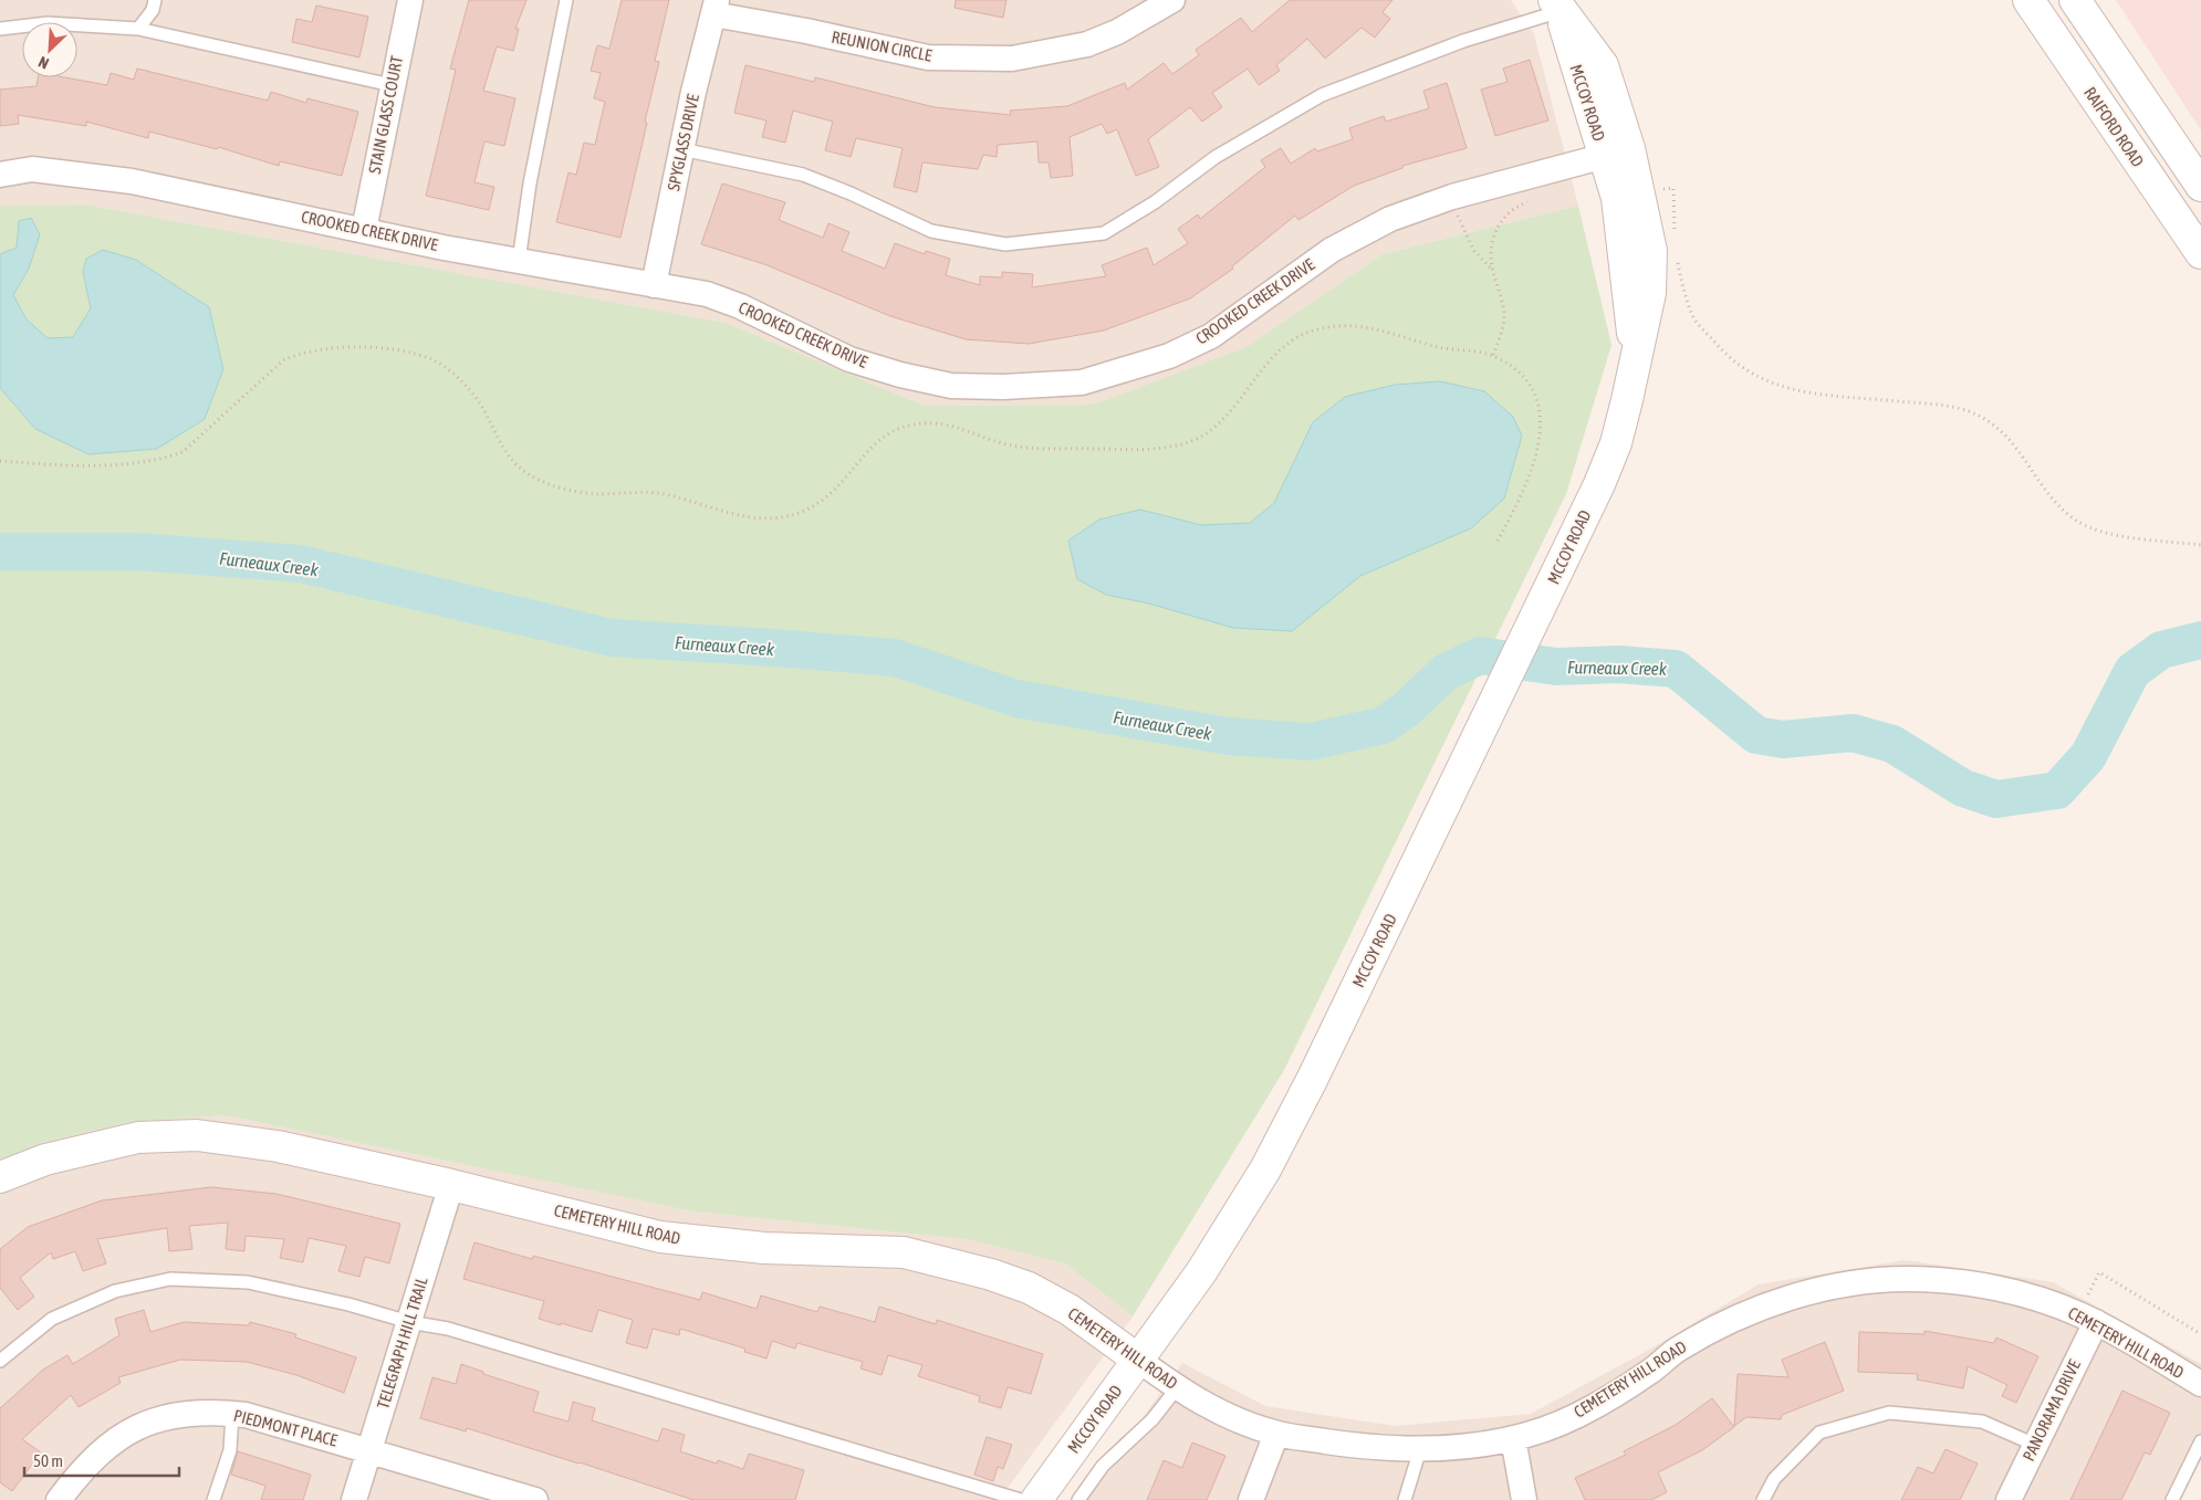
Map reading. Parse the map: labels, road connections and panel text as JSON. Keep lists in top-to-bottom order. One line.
{"streets":{"street":["REUNION CIRCLE","MCCOY ROAD","STAIN GLASS COURT","RAIFORD ROAD","SPYGLASS DRIVE","CROOKED CREEK DRIVE","CEMETERY HILL ROAD","TELEGRAPH HILL TRAIL","PANORAMA DRIVE","PIEDMONT PLACE"]},"crossings":[["REUNION CIRCLE","SPYGLASS DRIVE"],["MCCOY ROAD","CROOKED CREEK DRIVE"],["MCCOY ROAD","CEMETERY HILL ROAD"],["STAIN GLASS COURT","CROOKED CREEK DRIVE"],["SPYGLASS DRIVE","CROOKED CREEK DRIVE"],["CEMETERY HILL ROAD","TELEGRAPH HILL TRAIL"],["CEMETERY HILL ROAD","PANORAMA DRIVE"],["TELEGRAPH HILL TRAIL","PIEDMONT PLACE"]],"water":["Furneaux Creek"],"scale_bar":"50 m","north":"bottom left"}
